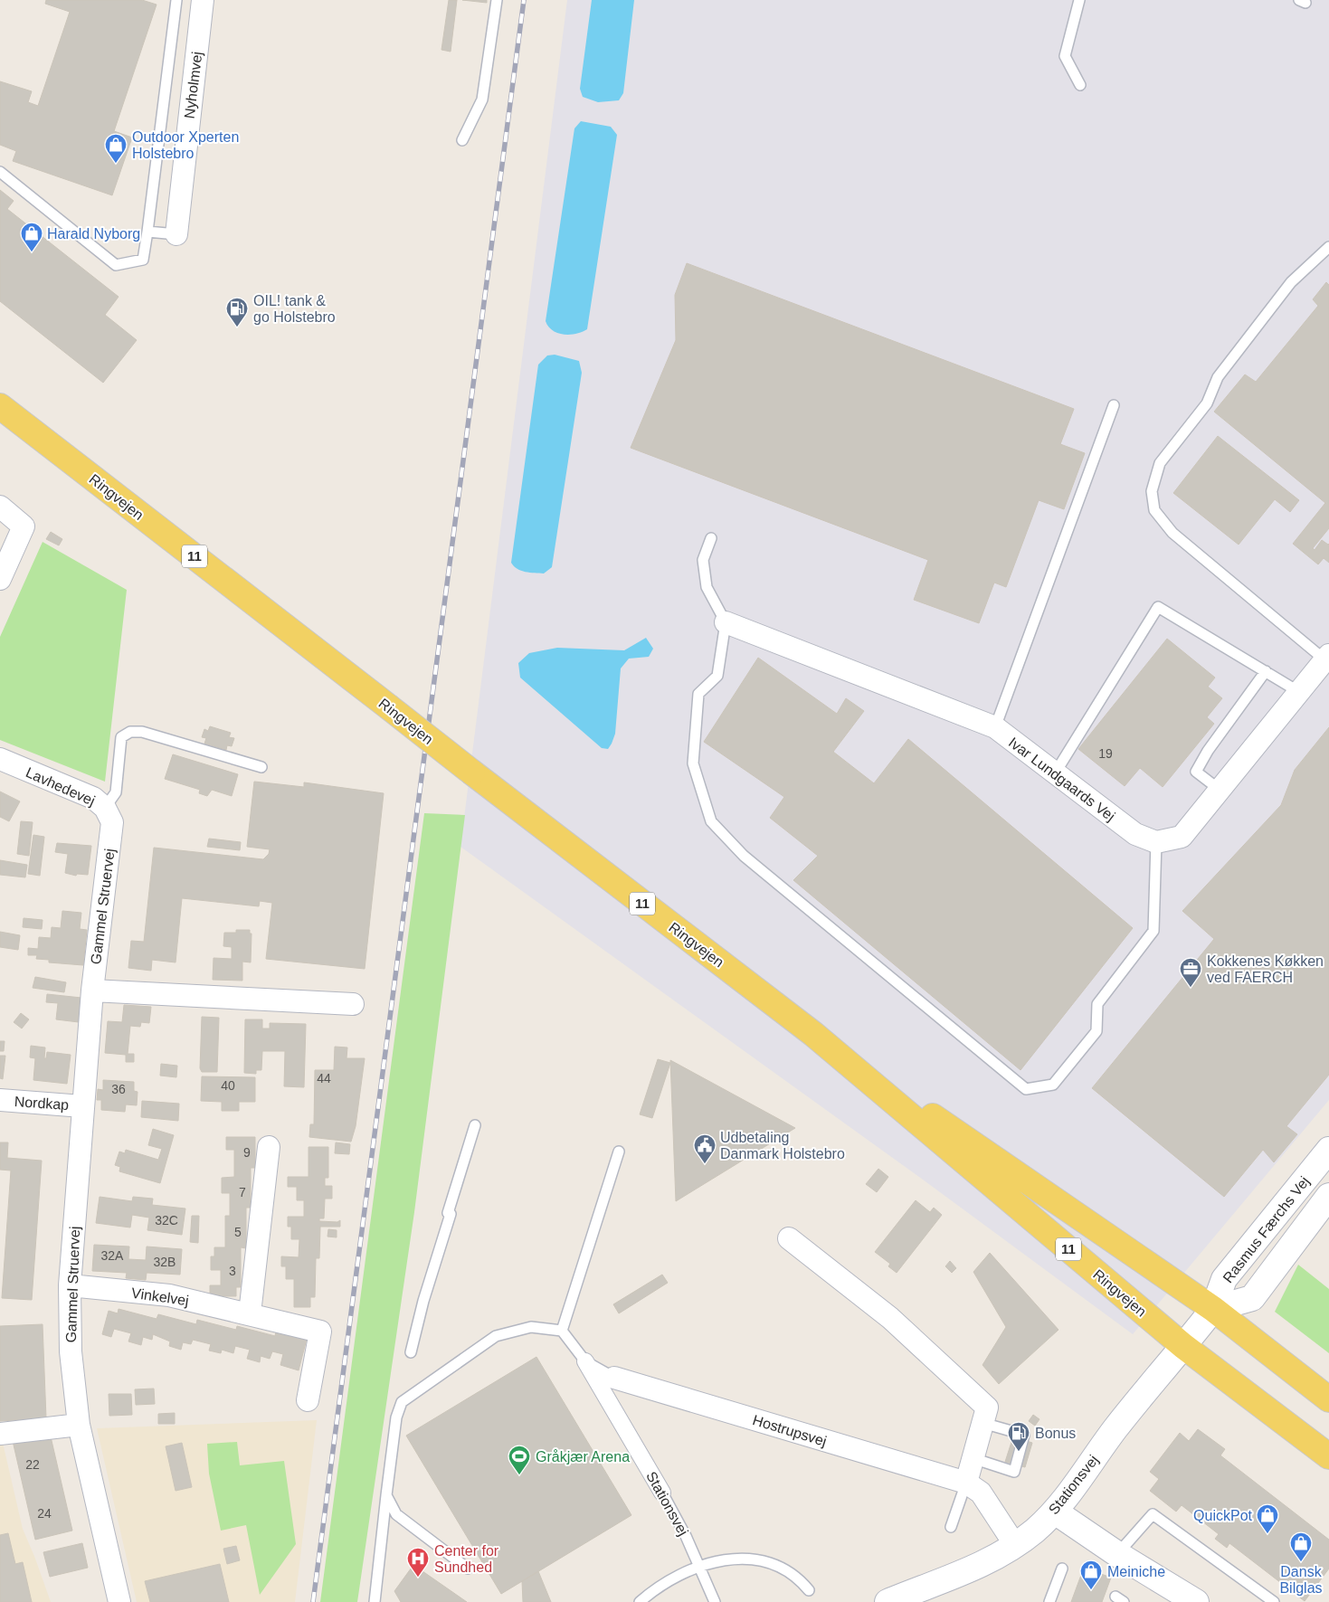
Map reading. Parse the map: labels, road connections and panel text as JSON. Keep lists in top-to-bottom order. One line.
{"streets":{"main road":["Ringvejen","11"],"street":["Nyholmvej","Ivar Lundgaards Vej","Lavhedevej","Gammel Struervej","Nordkap","Rasmus Færchs Vej","Vinkelvej","Hostrupsvej","Stationsvej"]},"crossings":[["Ringvejen","Rasmus Færchs Vej"],["Ringvejen","Stationsvej"],["Lavhedevej","Gammel Struervej"],["Gammel Struervej","Nordkap"],["Gammel Struervej","Vinkelvej"],["Rasmus Færchs Vej","Stationsvej"],["Hostrupsvej","Stationsvej"]],"places":{"shop":["Outdoor Xperten Holstebro","Harald Nyborg","QuickPot","Dansk Bilglas","Meiniche"],"fuel station":["OIL! tank & go Holstebro","Bonus"],"office":["Kokkenes Køkken ved FAERCH"],"public building":["Udbetaling Danmark Holstebro"],"sports":["Gråkjær Arena"],"hospital":["Center for Sundhed"]},"house_numbers":["19","44","40","36","9","7","32C","5","32A","32B","3","22","24"]}
